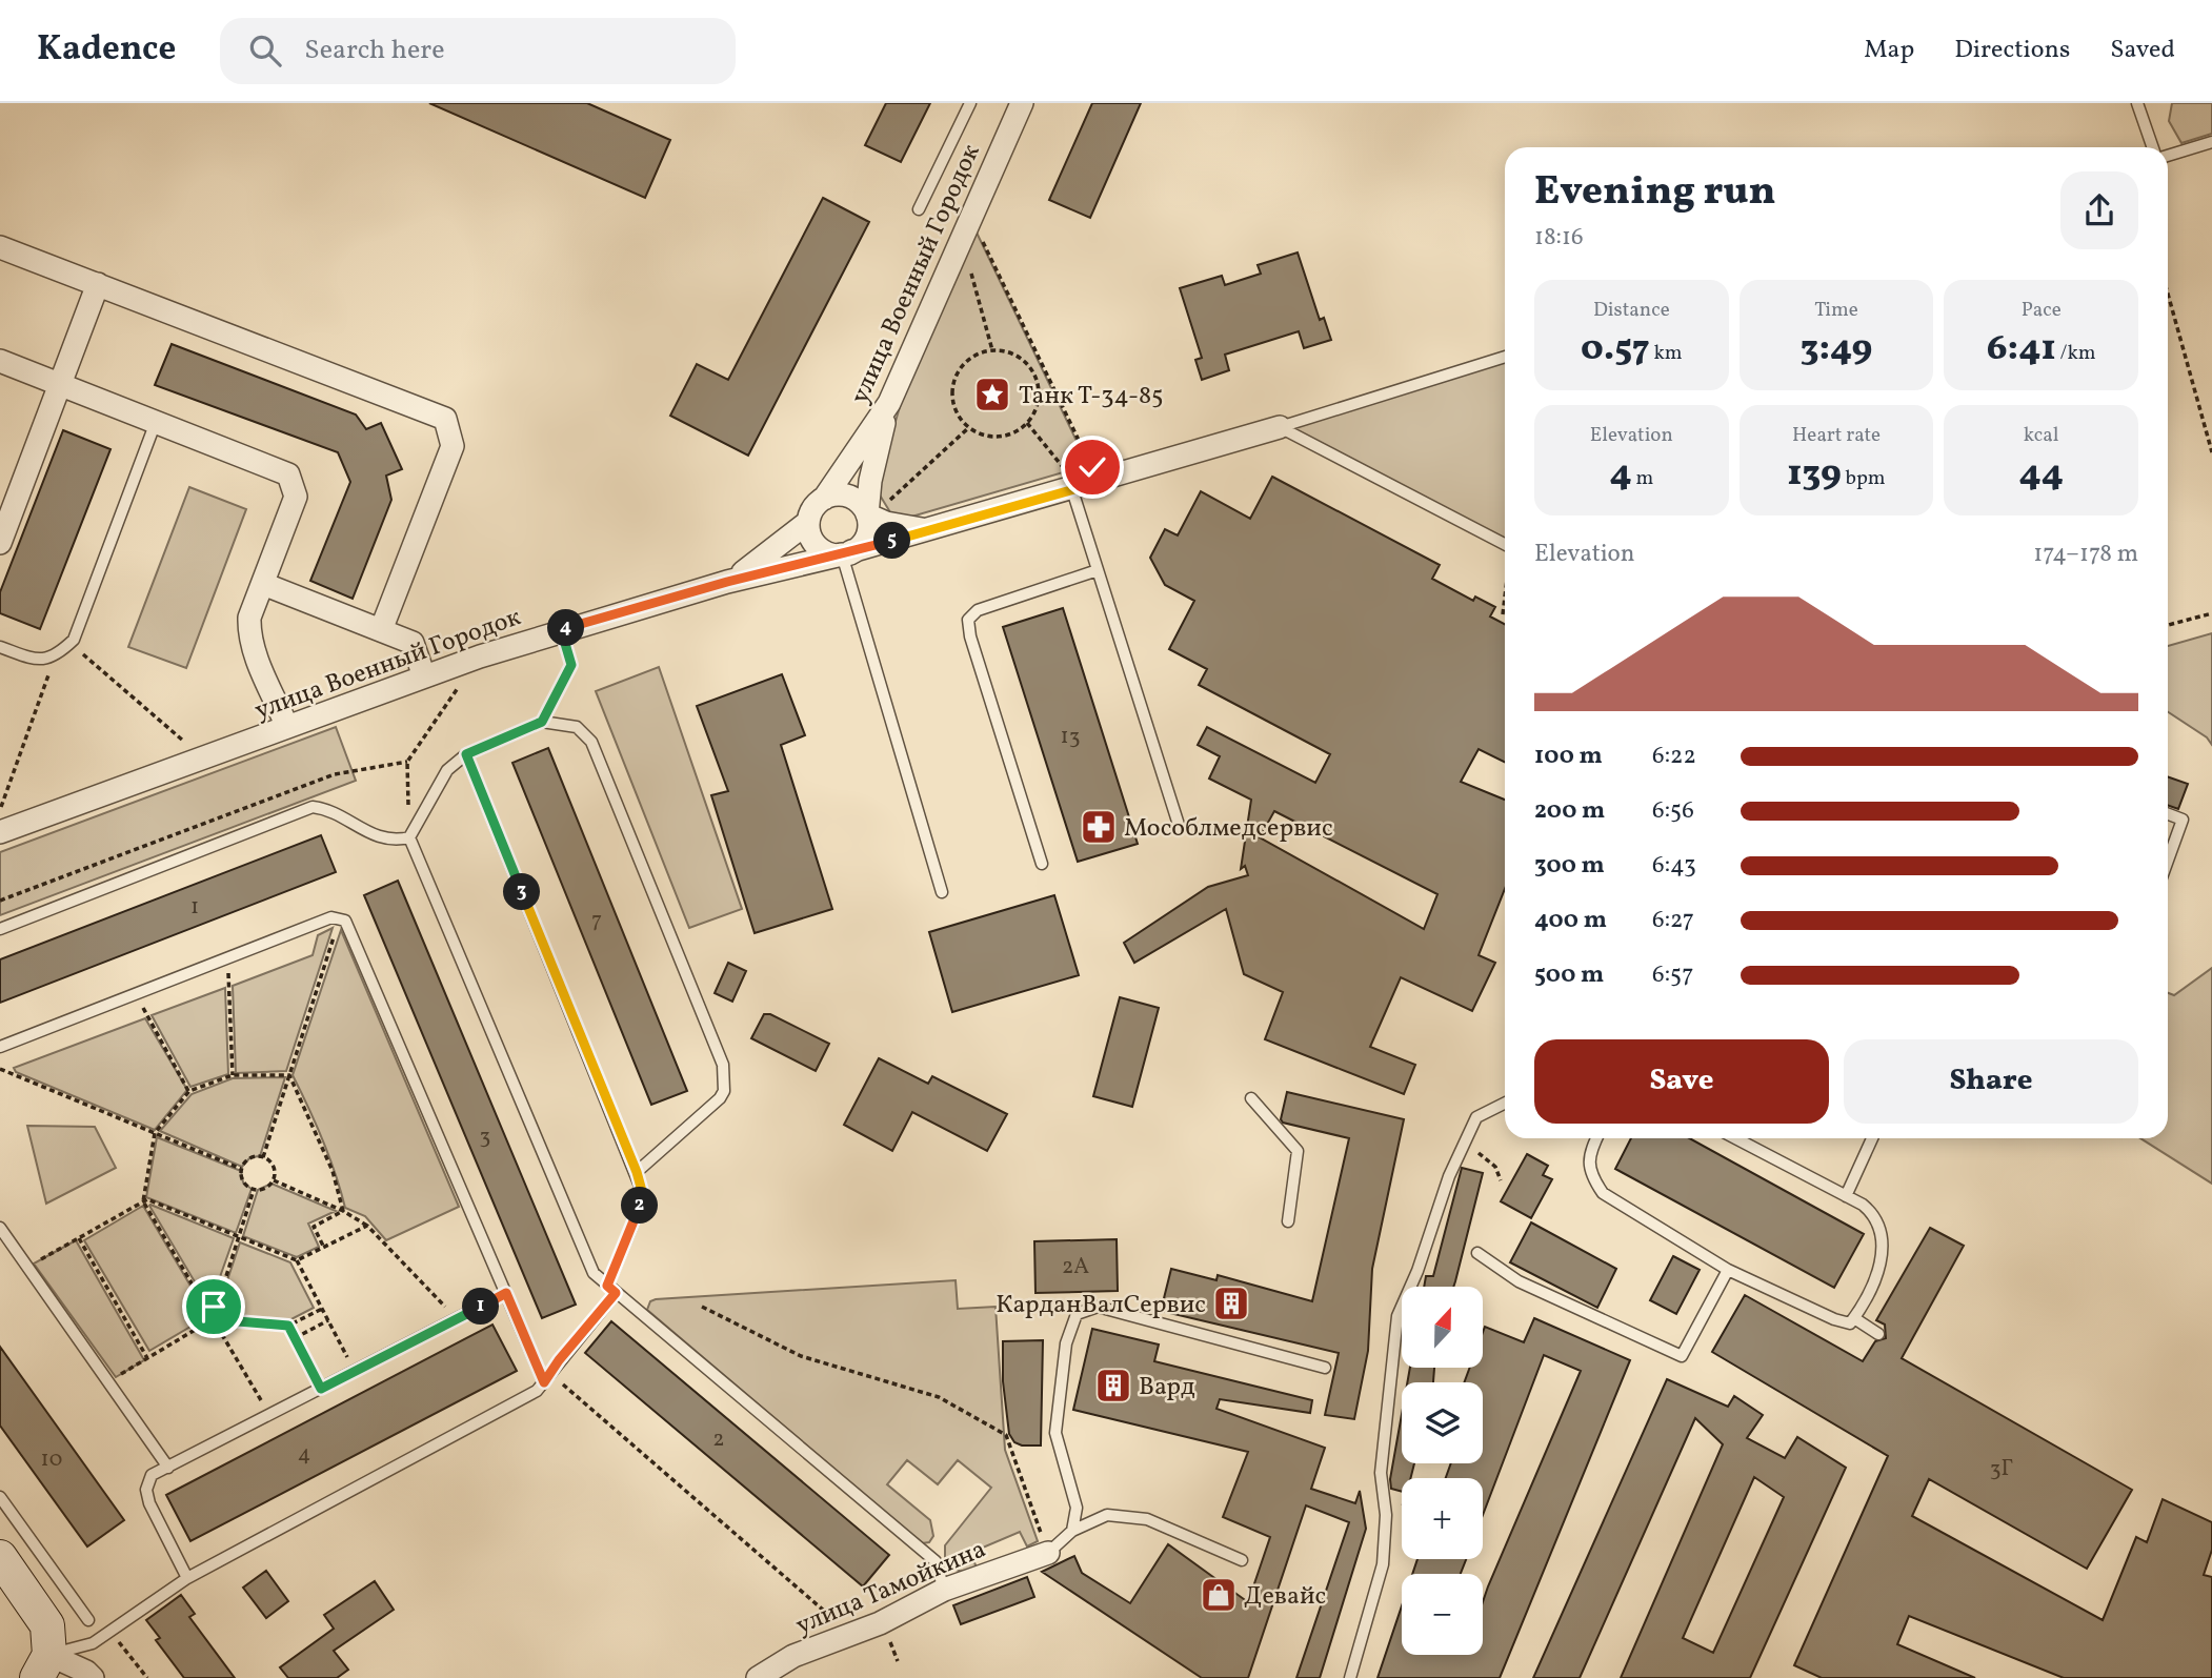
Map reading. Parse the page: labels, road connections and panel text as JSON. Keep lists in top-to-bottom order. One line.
{"streets":{"street":["улица Военный Городок","улица Тамойкина"]},"places":{"place":["Танк Т-34-85"],"pharmacy":["Мособлмедсервис"],"building":["КарданВалСервис","Вард"],"shop":["Девайс"]},"house_numbers":["13","1","7","3","2А","2","4","10","3Г"],"north":"top","page":{"header":"Kadence","search":"Search here","nav":["Map","Directions","Saved"],"heading":["Evening run","18:16"],"stats":[["Distance","0.57 km"],["Time","3:49"],["Pace","6:41 /km"],["Elevation","4 m"],["Heart rate","139 bpm"],["kcal","44"]],"pins":["5","4","3","2","1"],"chart":["Elevation","174–178 m"],"list":[{"name":"100 m","note":"6:22"},{"name":"200 m","note":"6:56"},{"name":"300 m","note":"6:43"},{"name":"400 m","note":"6:27"},{"name":"500 m","note":"6:57"}],"buttons":["Save","Share"],"map_buttons":["+","−"]}}
